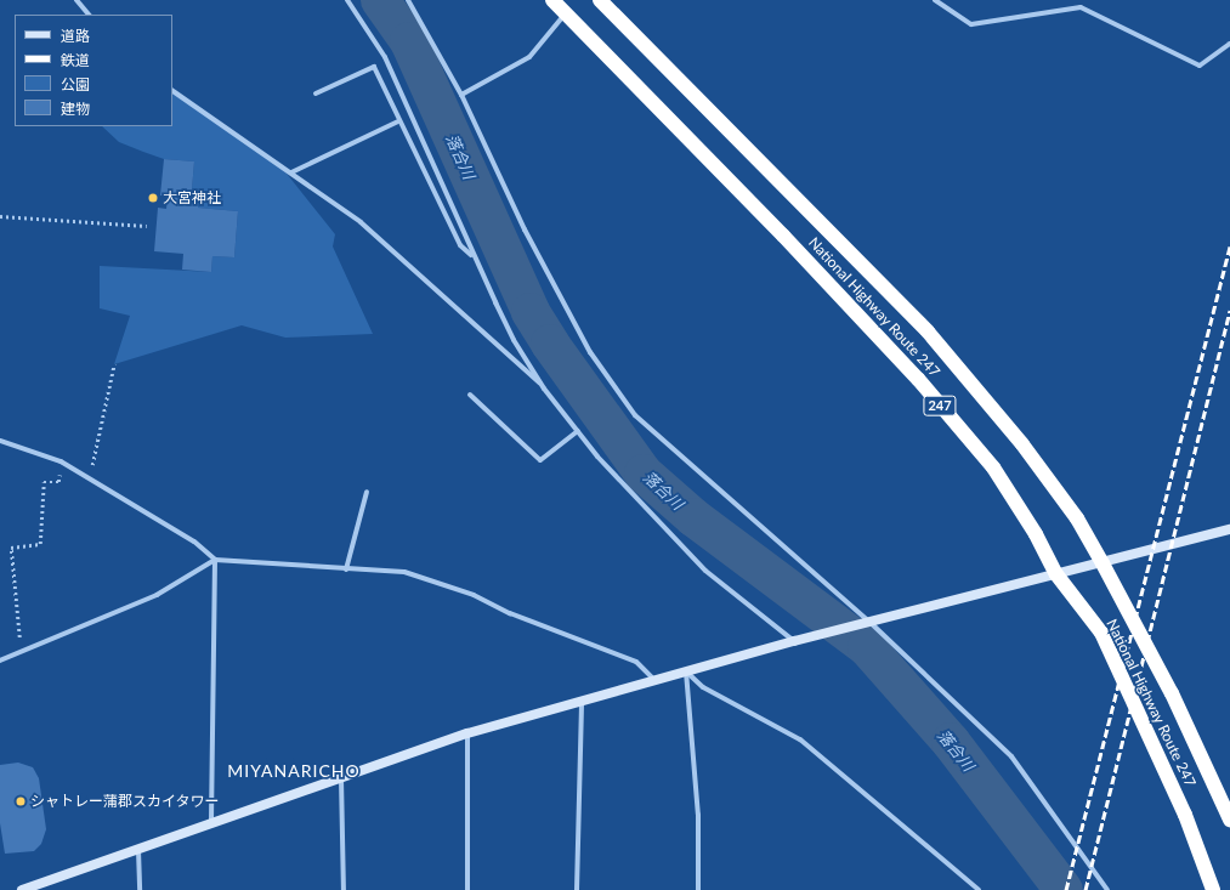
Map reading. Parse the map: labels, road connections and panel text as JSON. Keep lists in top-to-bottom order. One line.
{"streets":{"highway":["National Highway Route 247","247"]},"districts":["MIYANARICHO"],"water":["落合川"],"places":["大宮神社","シャトレー蒲郡スカイタワー"],"legend":["道路","鉄道","公園","建物"]}
